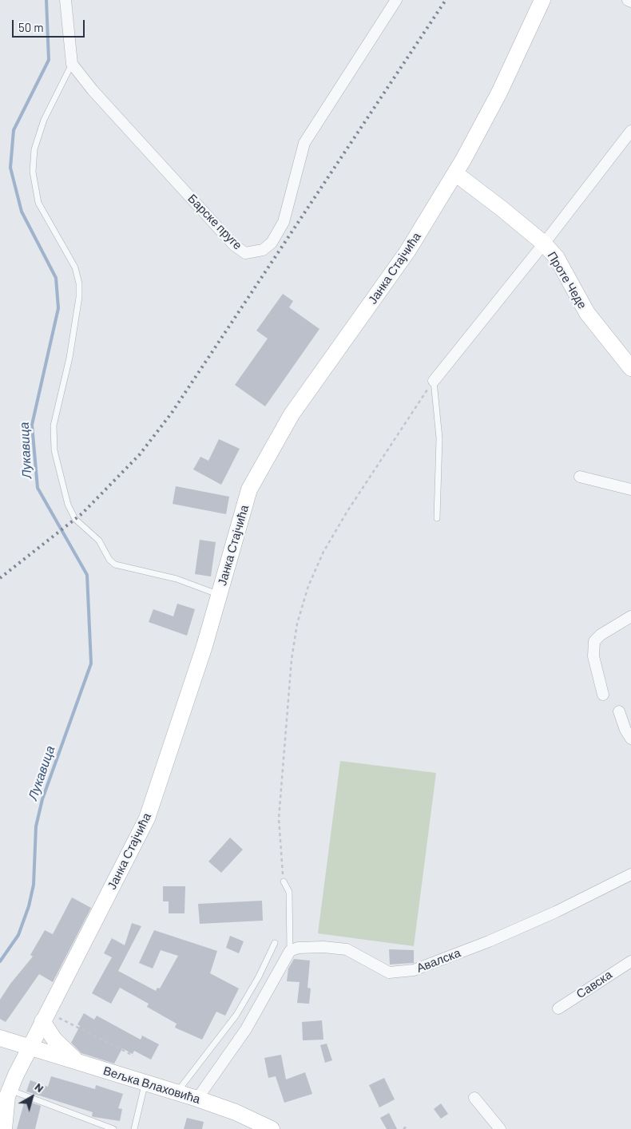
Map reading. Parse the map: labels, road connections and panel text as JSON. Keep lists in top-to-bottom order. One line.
{"streets":{"street":["Барске пруге","Јанка Стајчића","Проте Чеде","Авалска","Савска","Вељка Влаховића"]},"crossings":[["Јанка Стајчића","Проте Чеде"],["Јанка Стајчића","Вељка Влаховића"]],"water":["Лукавица"],"scale_bar":"50 m","north":"top right"}
